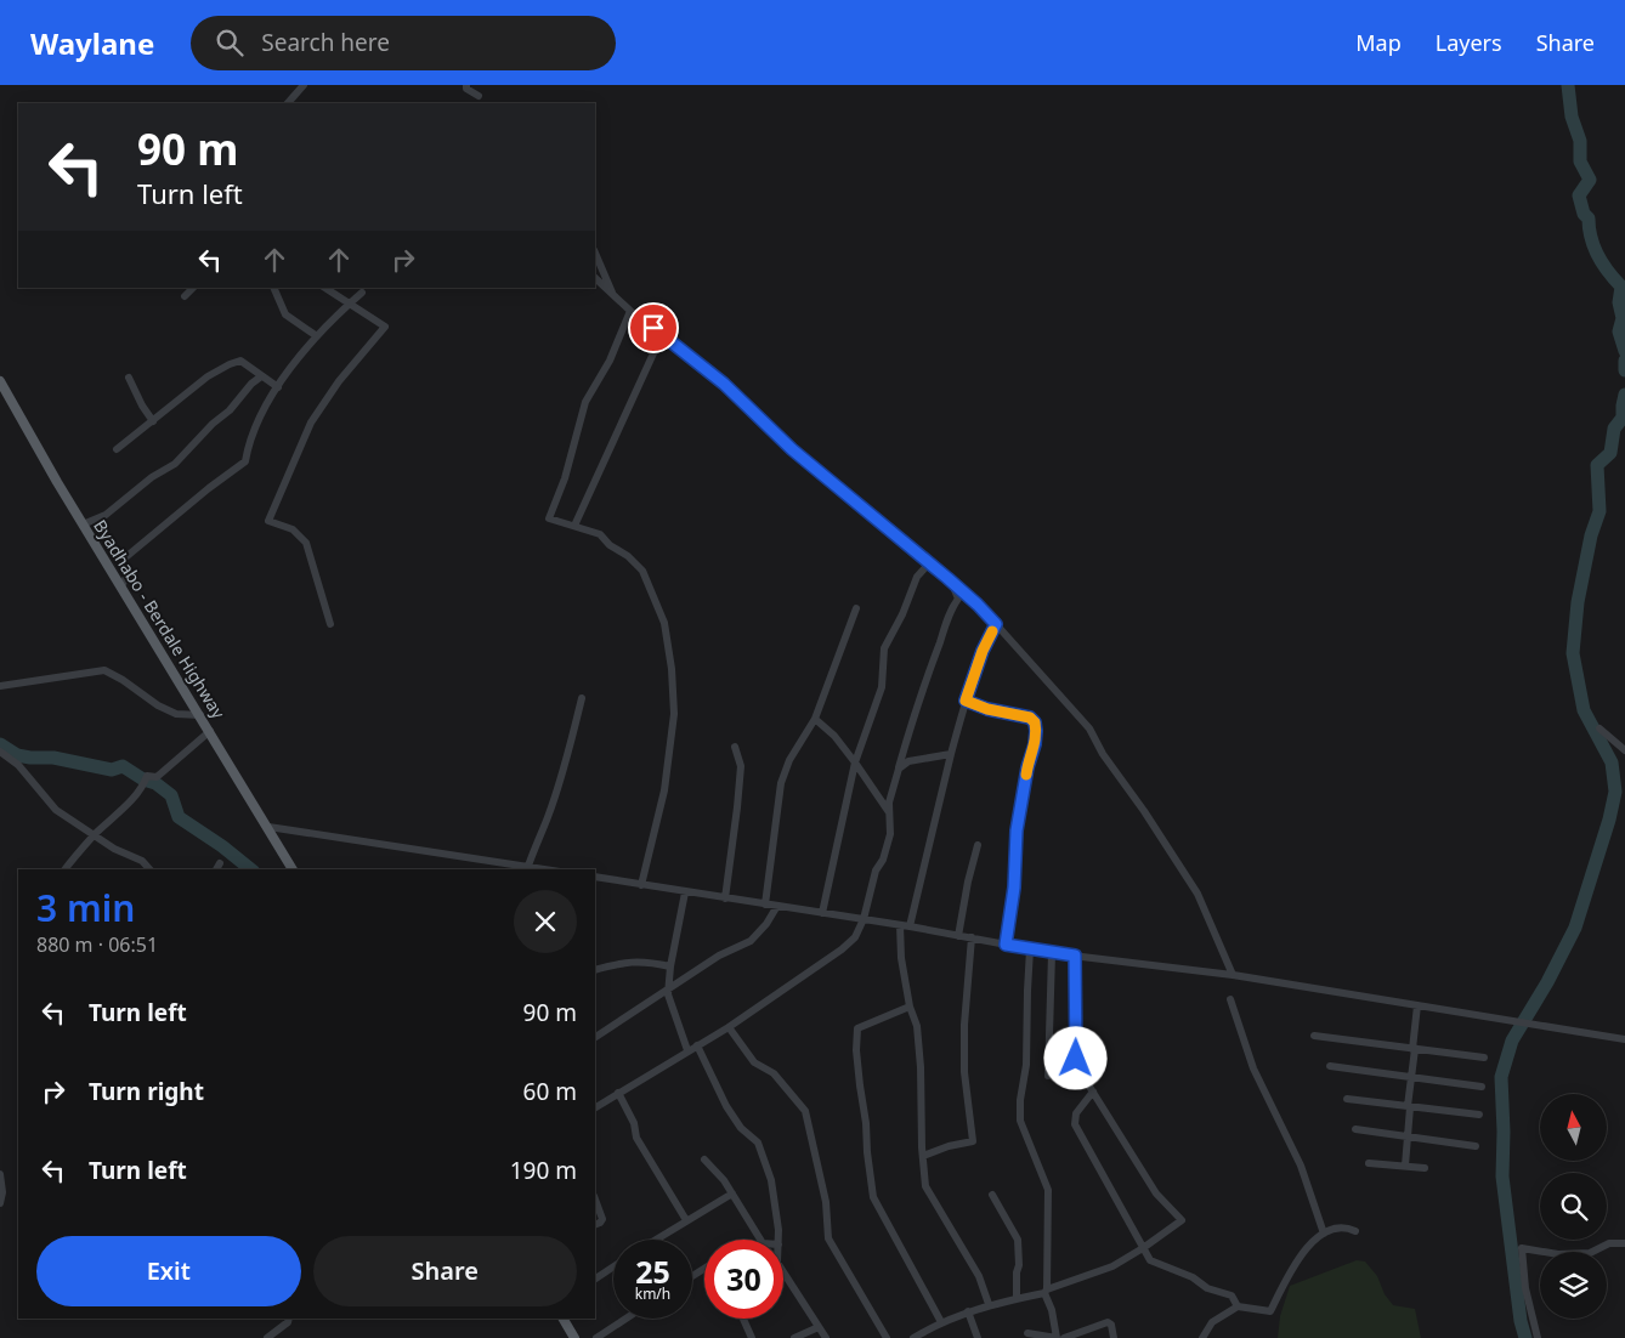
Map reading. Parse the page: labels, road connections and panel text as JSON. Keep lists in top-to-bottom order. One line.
{"streets":{"main road":["Byadhabo - Berdale Highway"]},"north":"top","page":{"header":"Waylane","search":"Search here","nav":["Map","Layers","Share"],"turn":["90 m","Turn left"],"heading":["3 min","880 m · 06:51"],"list":[{"name":"Turn left","value":"90 m"},{"name":"Turn right","value":"60 m"},{"name":"Turn left","value":"190 m"}],"buttons":["Exit","Share"],"speed":"25 km/h","limit":"30"}}
